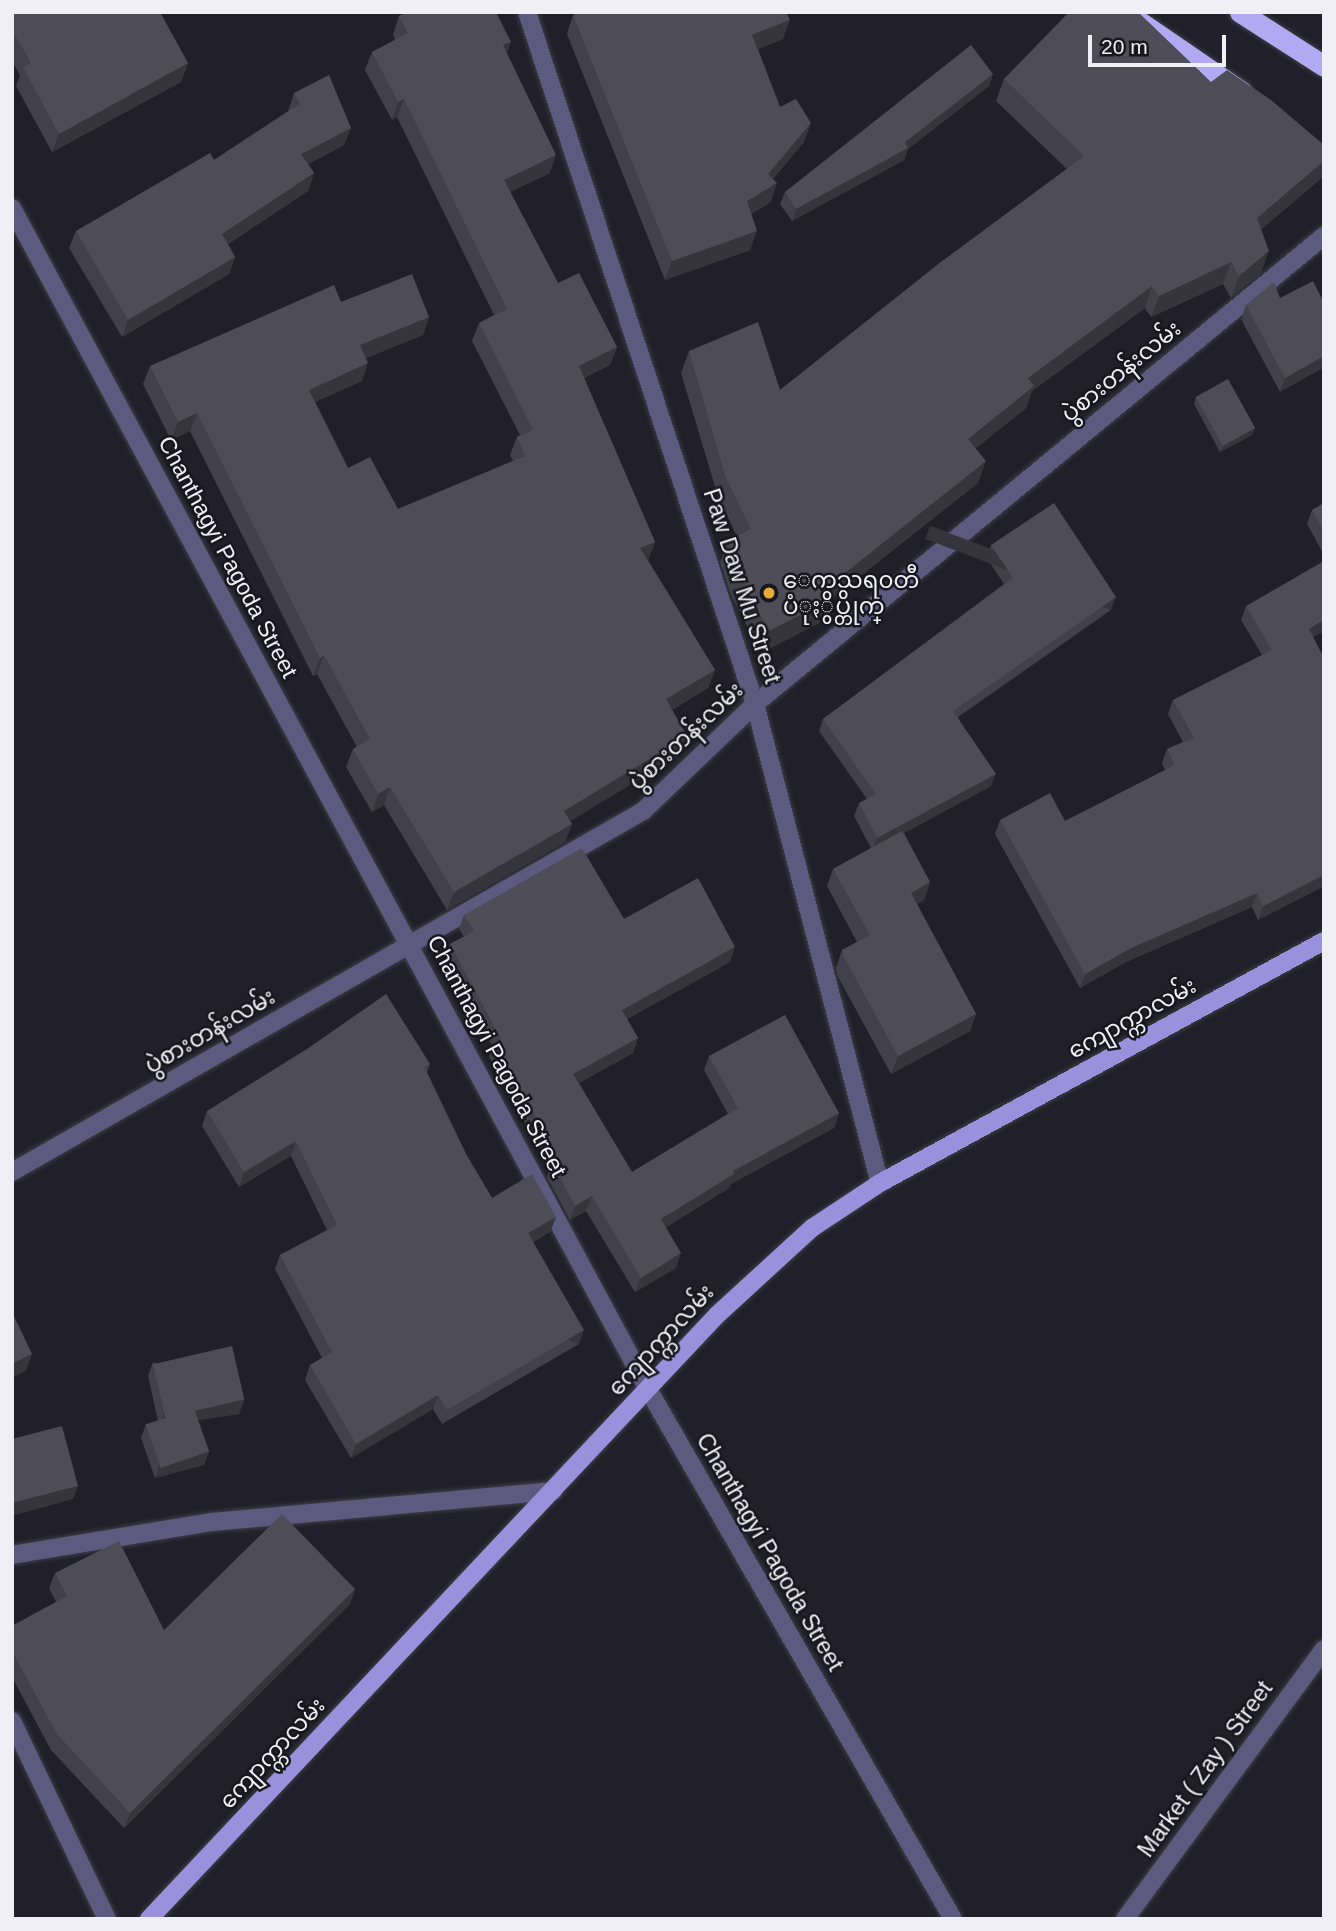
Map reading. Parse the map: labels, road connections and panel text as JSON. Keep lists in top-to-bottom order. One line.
{"streets":{"main road":["ကျောက္ကာလမ်း"],"street":["ပွဲစားတန်းလမ်း","Chanthagyi Pagoda Street","Paw Daw Mu Street","Market ( Zay ) Street"]},"crossings":[["ပွဲစားတန်းလမ်း","Chanthagyi Pagoda Street"],["ပွဲစားတန်းလမ်း","Paw Daw Mu Street"],["Chanthagyi Pagoda Street","ကျောက္ကာလမ်း"],["Paw Daw Mu Street","ကျောက္ကာလမ်း"]],"places":["ေကသရ၀တီ ပံုႏွိပ္တိုက္"],"scale_bar":"20 m"}
